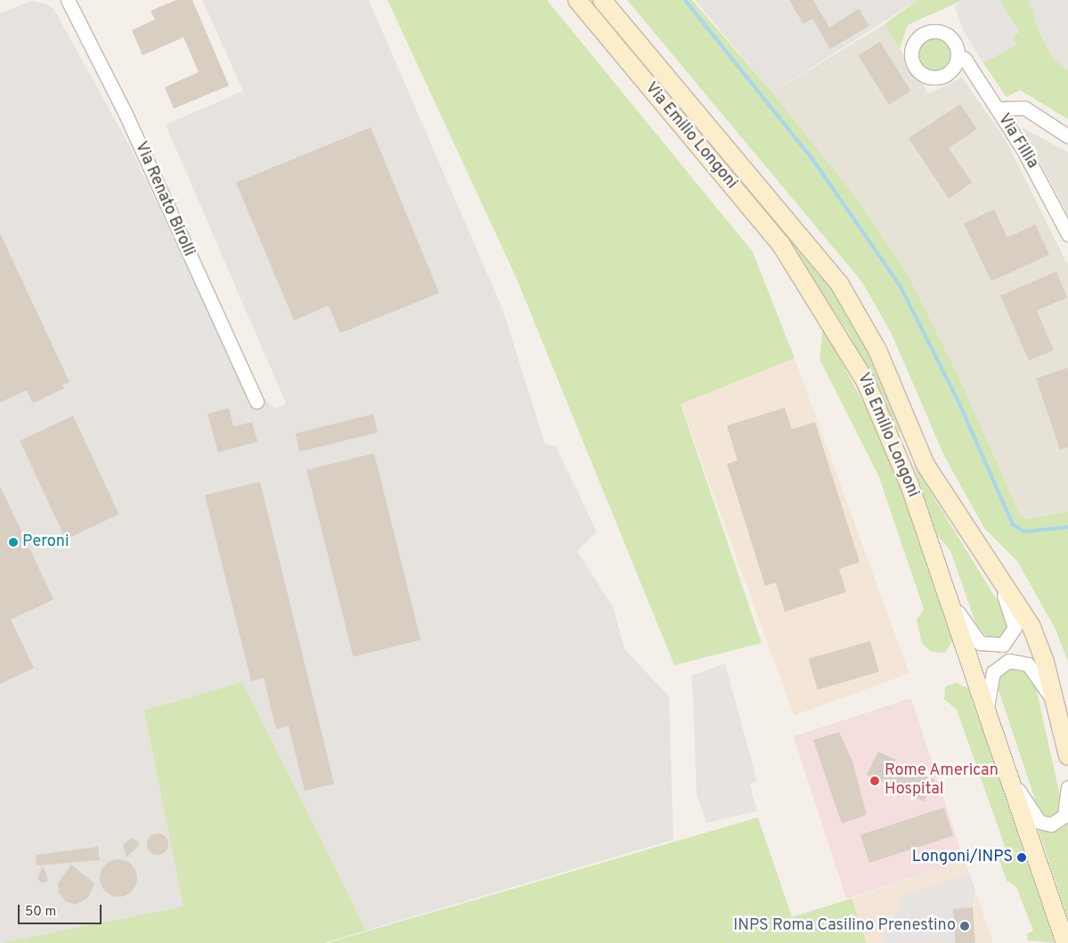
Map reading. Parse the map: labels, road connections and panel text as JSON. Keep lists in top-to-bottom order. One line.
{"streets":{"street":["Via Emilio Longoni","Via Fillia","Via Renato Birolli"]},"places":["Peroni","Rome American Hospital","Longoni/INPS","INPS Roma Casilino Prenestino"],"scale_bar":"50 m"}
